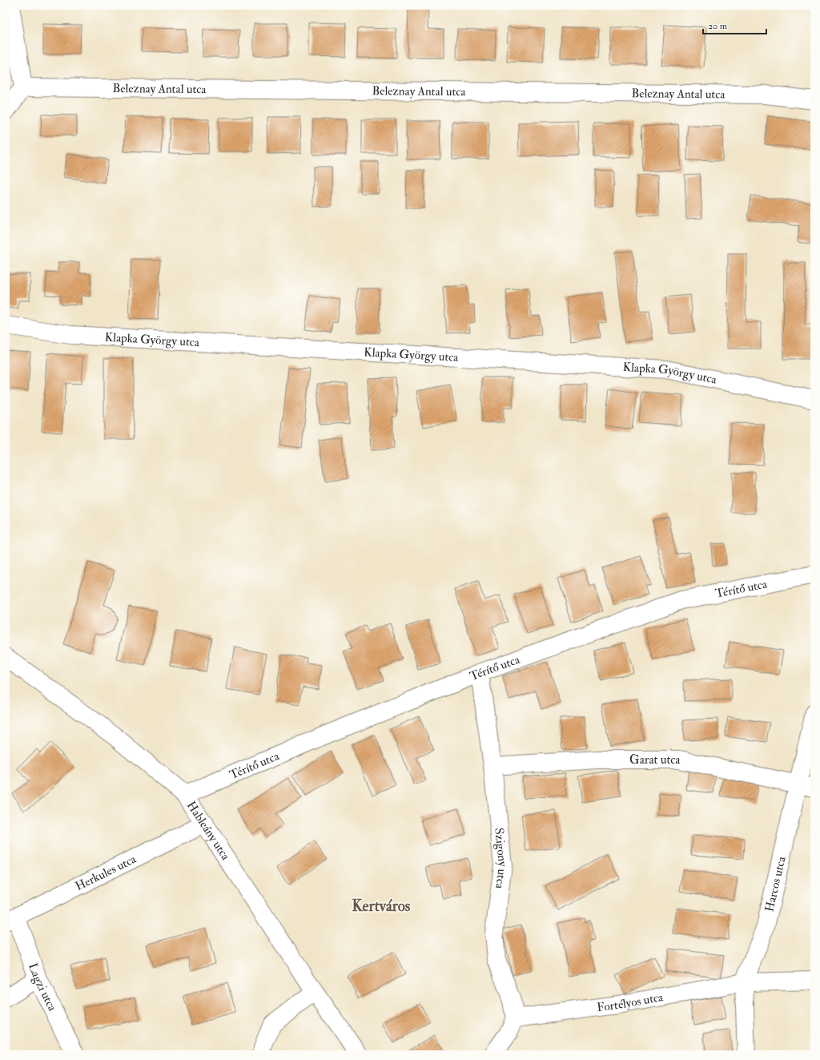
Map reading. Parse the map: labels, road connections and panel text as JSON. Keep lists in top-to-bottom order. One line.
{"streets":{"street":["Beleznay Antal utca","Klapka György utca","Térítő utca","Garat utca","Hableány utca","Szigony utca","Herkules utca","Harcos utca","Lagzi utca","Fortélyos utca"]},"crossings":[["Térítő utca","Hableány utca"],["Térítő utca","Szigony utca"],["Garat utca","Szigony utca"],["Garat utca","Harcos utca"],["Hableány utca","Herkules utca"],["Szigony utca","Fortélyos utca"],["Herkules utca","Lagzi utca"],["Harcos utca","Fortélyos utca"]],"districts":["Kertváros"],"scale_bar":"20 m"}
